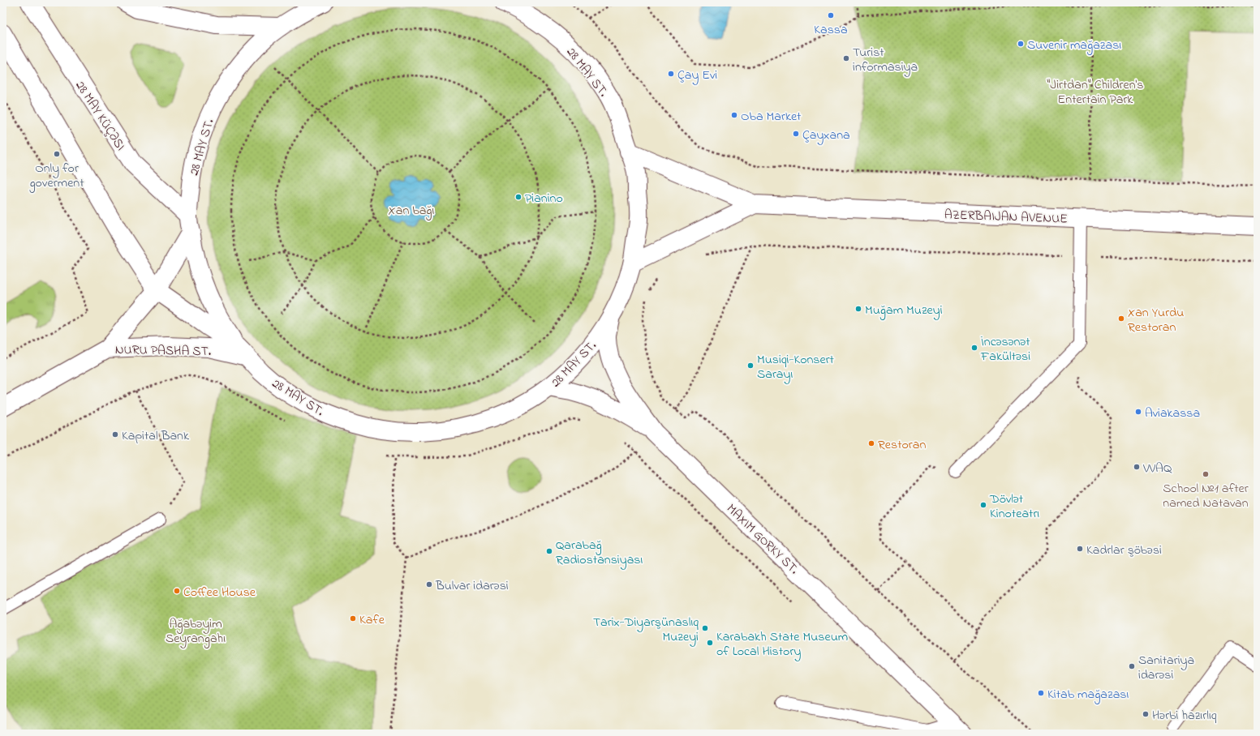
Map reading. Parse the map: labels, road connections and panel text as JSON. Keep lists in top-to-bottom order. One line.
{"streets":{"main road":["28 MAY ST.","28 MAY KÜÇƏSI","AZERBAIJAN AVENUE","NURU PASHA ST.","MAXIM GORKY ST."]},"crossings":[["28 MAY ST.","28 MAY KÜÇƏSI"],["28 MAY ST.","NURU PASHA ST."],["28 MAY ST.","MAXIM GORKY ST."],["28 MAY KÜÇƏSI","NURU PASHA ST."]],"parks":["\"Jirtdan\" Children's Entertain Park","Xan bağı","Ağabəyim Seyrangahı"],"places":["Kassa","Suvenir mağazası","Turist informasiya","Çay Evi","Oba Market","Çayxana","Only for goverment","Pianino","Muğam Muzeyi","Xan Yurdu Restoran","İncəsənət Fakültəsi","Musiqi-Konsert Sarayı","Aviakassa","Kapital Bank","Restoran","VVAQ","School №1 after named Natavan","Dövlət Kinoteatrı","Kadrlar şöbəsi","Qarabağ Radiostansiyası","Bulvar idarəsi","Coffee House","Kafe","Tarix-Diyarşünaslıq Muzeyi","Karabakh State Museum of Local History","Sanitariya idarəsi","Kitab mağazası","Hərbi hazırlıq"]}
